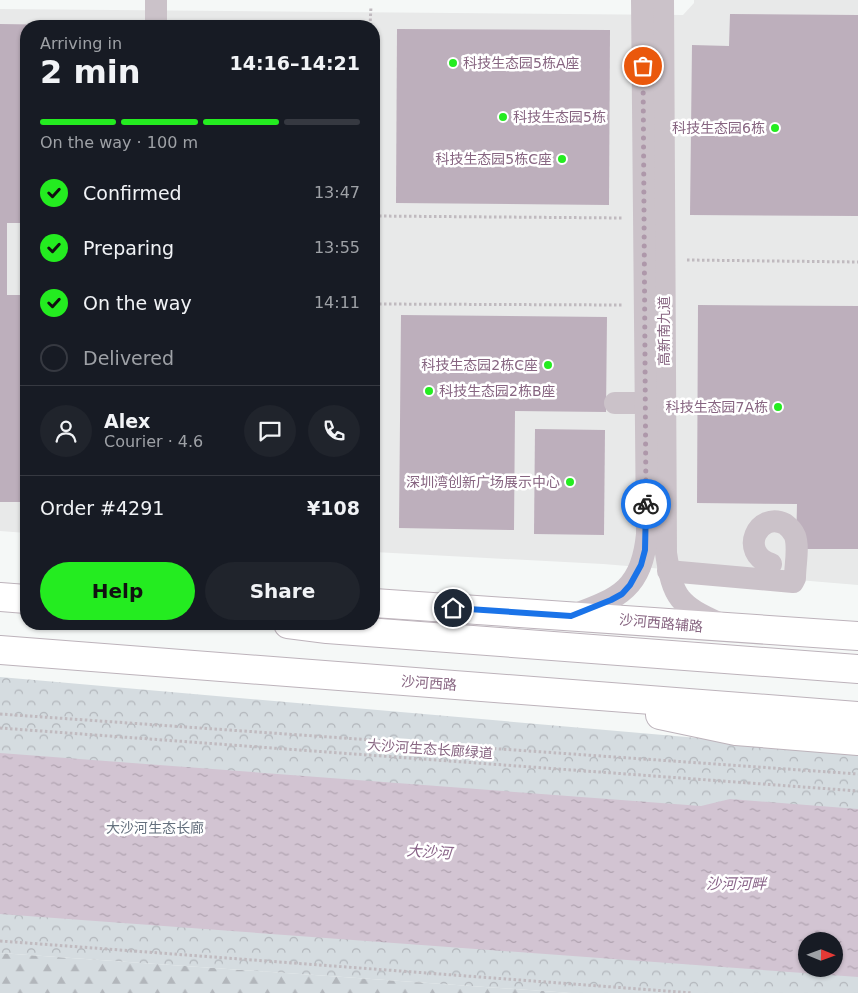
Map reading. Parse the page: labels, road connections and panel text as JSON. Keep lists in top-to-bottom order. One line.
{"streets":{"main road":["沙河西路辅路","沙河西路"],"street":["高新南九道"],"path":["大沙河生态长廊绿道"]},"crossings":[["高新南九道","沙河西路辅路"]],"water":["大沙河","沙河河畔"],"parks":["大沙河生态长廊"],"places":["科技生态园5栋A座","科技生态园5栋","科技生态园6栋","科技生态园5栋C座","科技生态园2栋C座","科技生态园2栋B座","科技生态园7A栋","深圳湾创新广场展示中心"],"north":"right","page":{"heading":["2 min","Arriving in","14:16–14:21"],"panel":["Alex","Courier · 4.6","Order #4291","¥108"],"bar":"On the way · 100 m","list":[["Confirmed","13:47"],["Preparing","13:55"],["On the way","14:11"],"Delivered"],"buttons":["Help","Share"]}}
